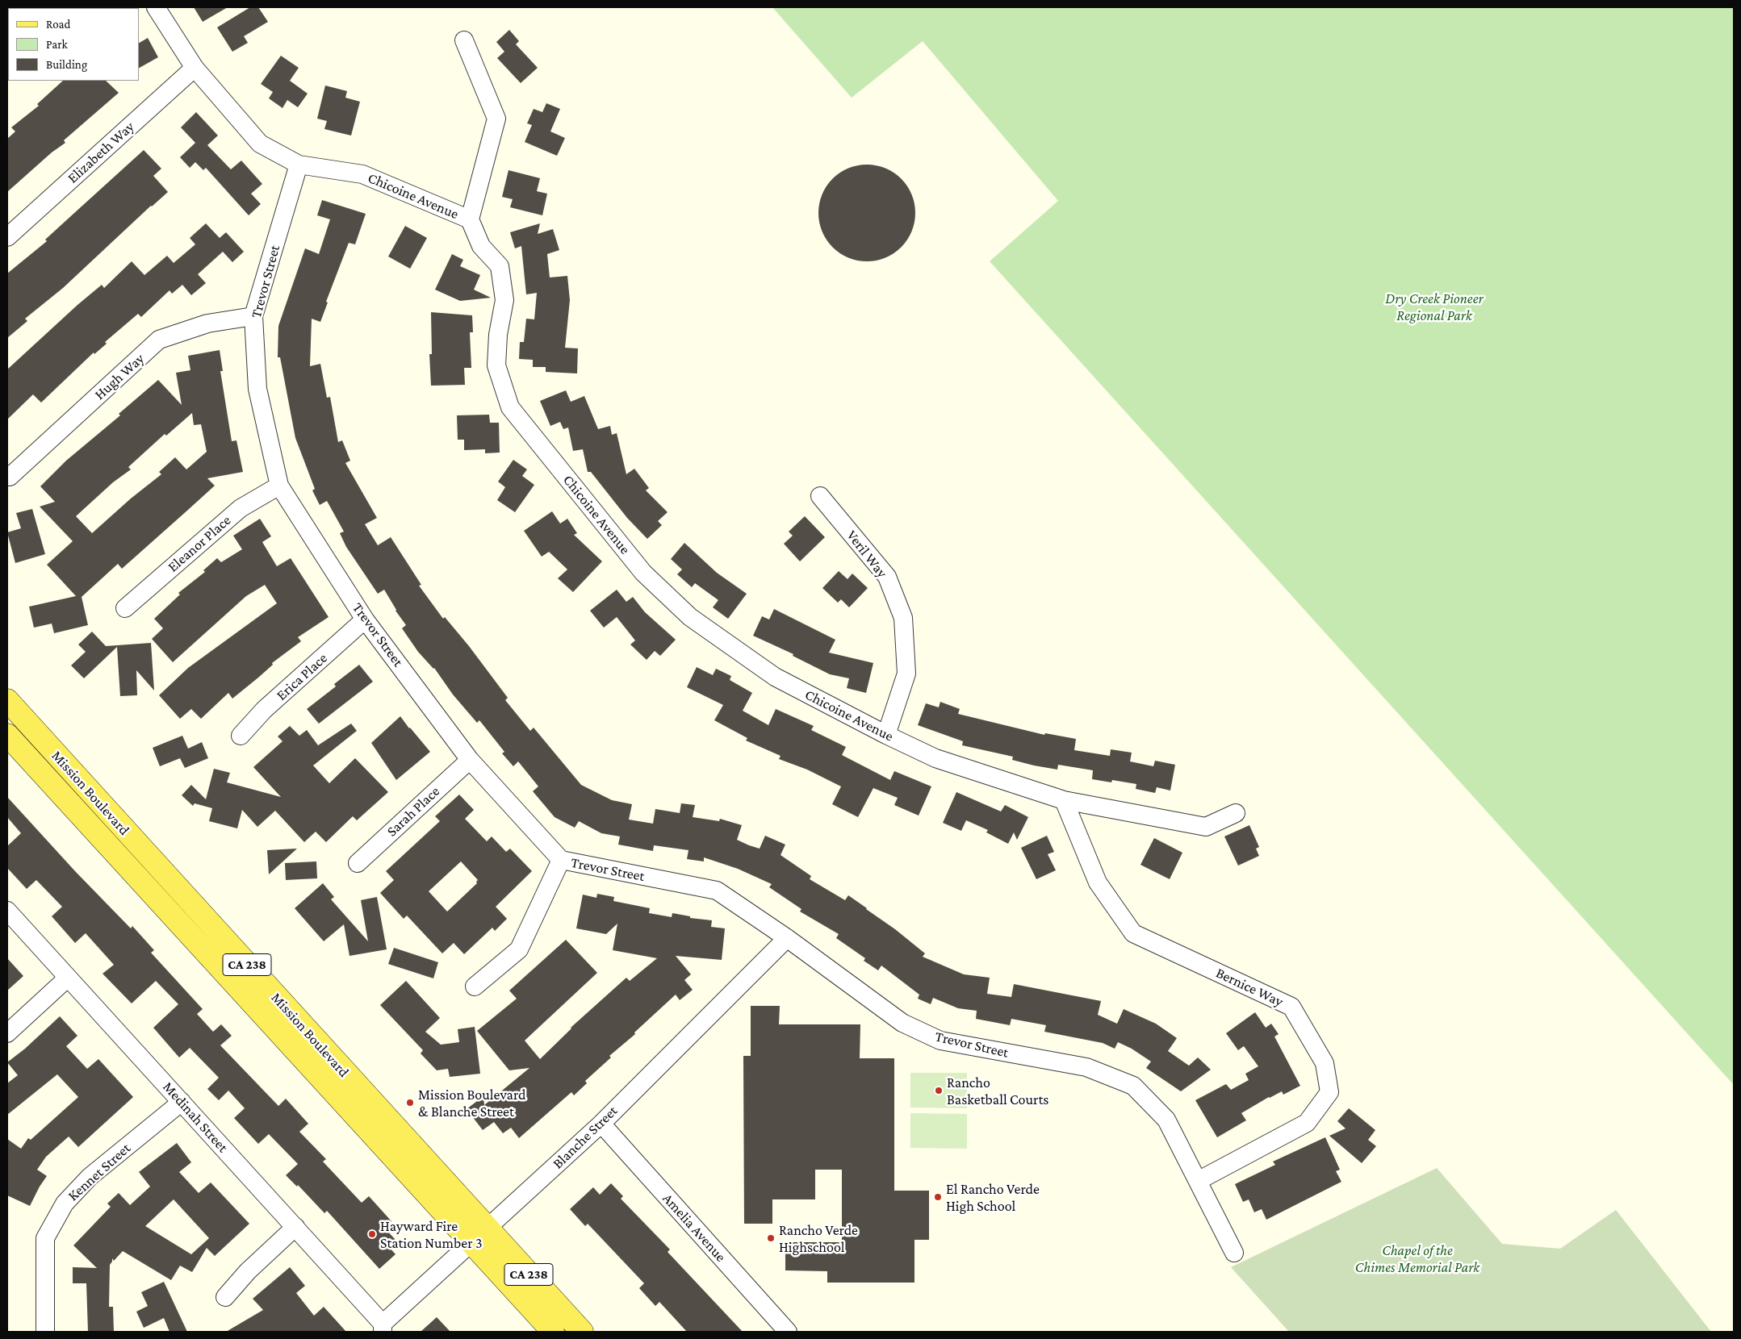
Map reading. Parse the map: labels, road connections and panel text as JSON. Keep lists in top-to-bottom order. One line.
{"streets":{"main road":["Mission Boulevard","CA 238"],"street":["Elizabeth Way","Chicoine Avenue","Trevor Street","Hugh Way","Eleanor Place","Veril Way","Erica Place","Sarah Place","Bernice Way","Medinah Street","Blanche Street","Kennet Street","Amelia Avenue"]},"crossings":[["Elizabeth Way","Chicoine Avenue"],["Chicoine Avenue","Trevor Street"],["Chicoine Avenue","Veril Way"],["Chicoine Avenue","Bernice Way"],["Trevor Street","Hugh Way"],["Trevor Street","Eleanor Place"],["Trevor Street","Erica Place"],["Trevor Street","Sarah Place"],["Trevor Street","Bernice Way"],["Trevor Street","Blanche Street"],["Mission Boulevard","Blanche Street"],["Medinah Street","Blanche Street"],["Medinah Street","Kennet Street"],["Blanche Street","Amelia Avenue"]],"parks":["Dry Creek Pioneer Regional Park","Chapel of the Chimes Memorial Park"],"places":["Rancho Basketball Courts","Mission Boulevard & Blanche Street","El Rancho Verde High School","Hayward Fire Station Number 3","Rancho Verde Highschool"],"legend":["Road","Park","Building"]}
